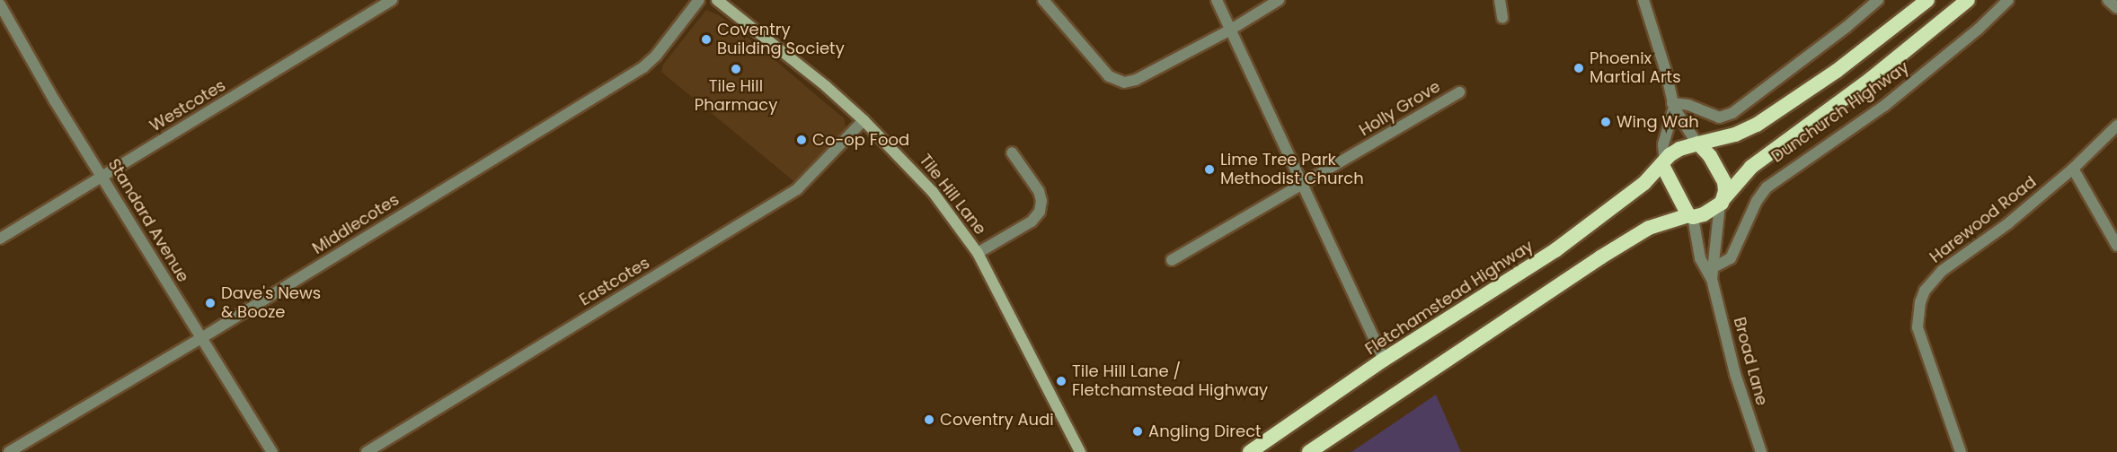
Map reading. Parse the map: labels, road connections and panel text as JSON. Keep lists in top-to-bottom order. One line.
{"streets":{"highway":["Dunchurch Highway","Fletchamstead Highway"],"main road":["Tile Hill Lane"],"street":["Westcotes","Holly Grove","Harewood Road","Standard Avenue","Middlecotes","Eastcotes","Broad Lane"]},"crossings":[["Westcotes","Standard Avenue"],["Dunchurch Highway","Broad Lane"],["Tile Hill Lane","Eastcotes"],["Standard Avenue","Middlecotes"]],"places":["Coventry Building Society","Phoenix Martial Arts","Tile Hill Pharmacy","Wing Wah","Co-op Food","Lime Tree Park Methodist Church","Dave's News & Booze","Tile Hill Lane / Fletchamstead Highway","Coventry Audi","Angling Direct"]}
